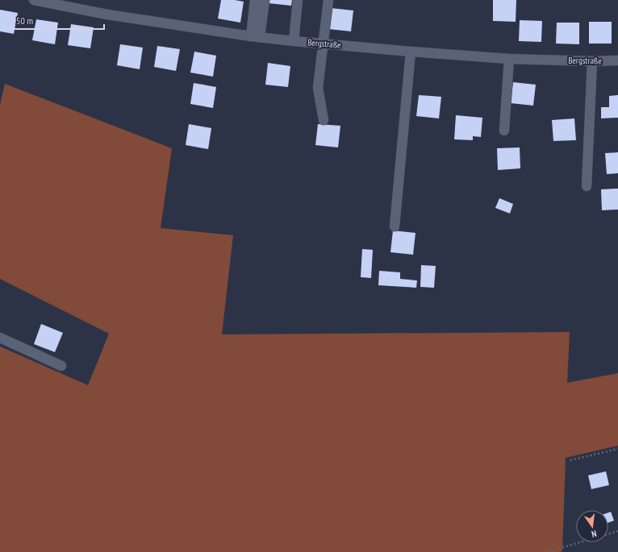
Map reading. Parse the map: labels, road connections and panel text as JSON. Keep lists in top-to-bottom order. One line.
{"streets":{"street":["Bergstraße"]},"scale_bar":"50 m","north":"bottom"}
